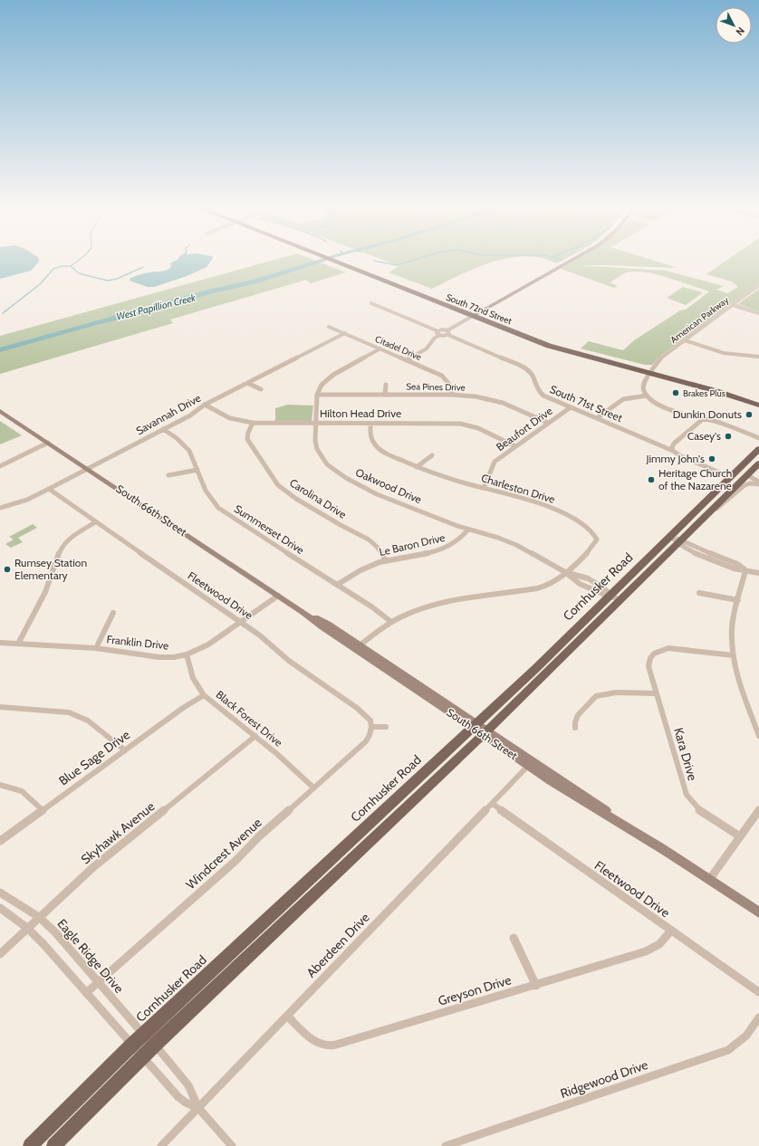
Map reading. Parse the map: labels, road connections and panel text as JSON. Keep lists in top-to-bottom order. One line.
{"streets":{"main road":["South 72nd Street","Cornhusker Road"],"street":["American Parkway","Citadel Drive","Sea Pines Drive","South 71st Street","Hilton Head Drive","Savannah Drive","Beaufort Drive","Oakwood Drive","Charleston Drive","Carolina Drive","South 66th Street","Summerset Drive","Le Baron Drive","Fleetwood Drive","Franklin Drive","Black Forest Drive","Kara Drive","Blue Sage Drive","Skyhawk Avenue","Windcrest Avenue","Aberdeen Drive","Eagle Ridge Drive","Greyson Drive","Ridgewood Drive"]},"crossings":[["South 72nd Street","American Parkway"],["Citadel Drive","Sea Pines Drive"],["Citadel Drive","Savannah Drive"],["Citadel Drive","Oakwood Drive"],["Sea Pines Drive","Beaufort Drive"],["Sea Pines Drive","Oakwood Drive"],["South 71st Street","Beaufort Drive"],["South 71st Street","Cornhusker Road"],["Hilton Head Drive","Savannah Drive"],["Hilton Head Drive","Beaufort Drive"],["Hilton Head Drive","Oakwood Drive"],["Hilton Head Drive","Charleston Drive"],["Hilton Head Drive","Carolina Drive"],["Savannah Drive","South 66th Street"],["Savannah Drive","Summerset Drive"],["Savannah Drive","Fleetwood Drive"],["Beaufort Drive","Charleston Drive"],["Oakwood Drive","Charleston Drive"],["Oakwood Drive","Le Baron Drive"],["Oakwood Drive","Cornhusker Road"],["Charleston Drive","South 66th Street"],["Charleston Drive","Summerset Drive"],["Carolina Drive","Le Baron Drive"],["South 66th Street","Cornhusker Road"],["South 66th Street","Franklin Drive"],["South 66th Street","Aberdeen Drive"],["Summerset Drive","Le Baron Drive"],["Cornhusker Road","Eagle Ridge Drive"],["Fleetwood Drive","Franklin Drive"],["Fleetwood Drive","Windcrest Avenue"],["Fleetwood Drive","Aberdeen Drive"],["Fleetwood Drive","Greyson Drive"],["Franklin Drive","Black Forest Drive"],["Black Forest Drive","Blue Sage Drive"],["Black Forest Drive","Skyhawk Avenue"],["Black Forest Drive","Windcrest Avenue"],["Skyhawk Avenue","Eagle Ridge Drive"],["Windcrest Avenue","Eagle Ridge Drive"],["Aberdeen Drive","Eagle Ridge Drive"],["Aberdeen Drive","Greyson Drive"]],"water":["West Papillion Creek"],"places":["Brakes Plus","Dunkin Donuts","Casey's","Jimmy John's","Heritage Church of the Nazarene","Rumsey Station Elementary"],"north":"bottom right"}
